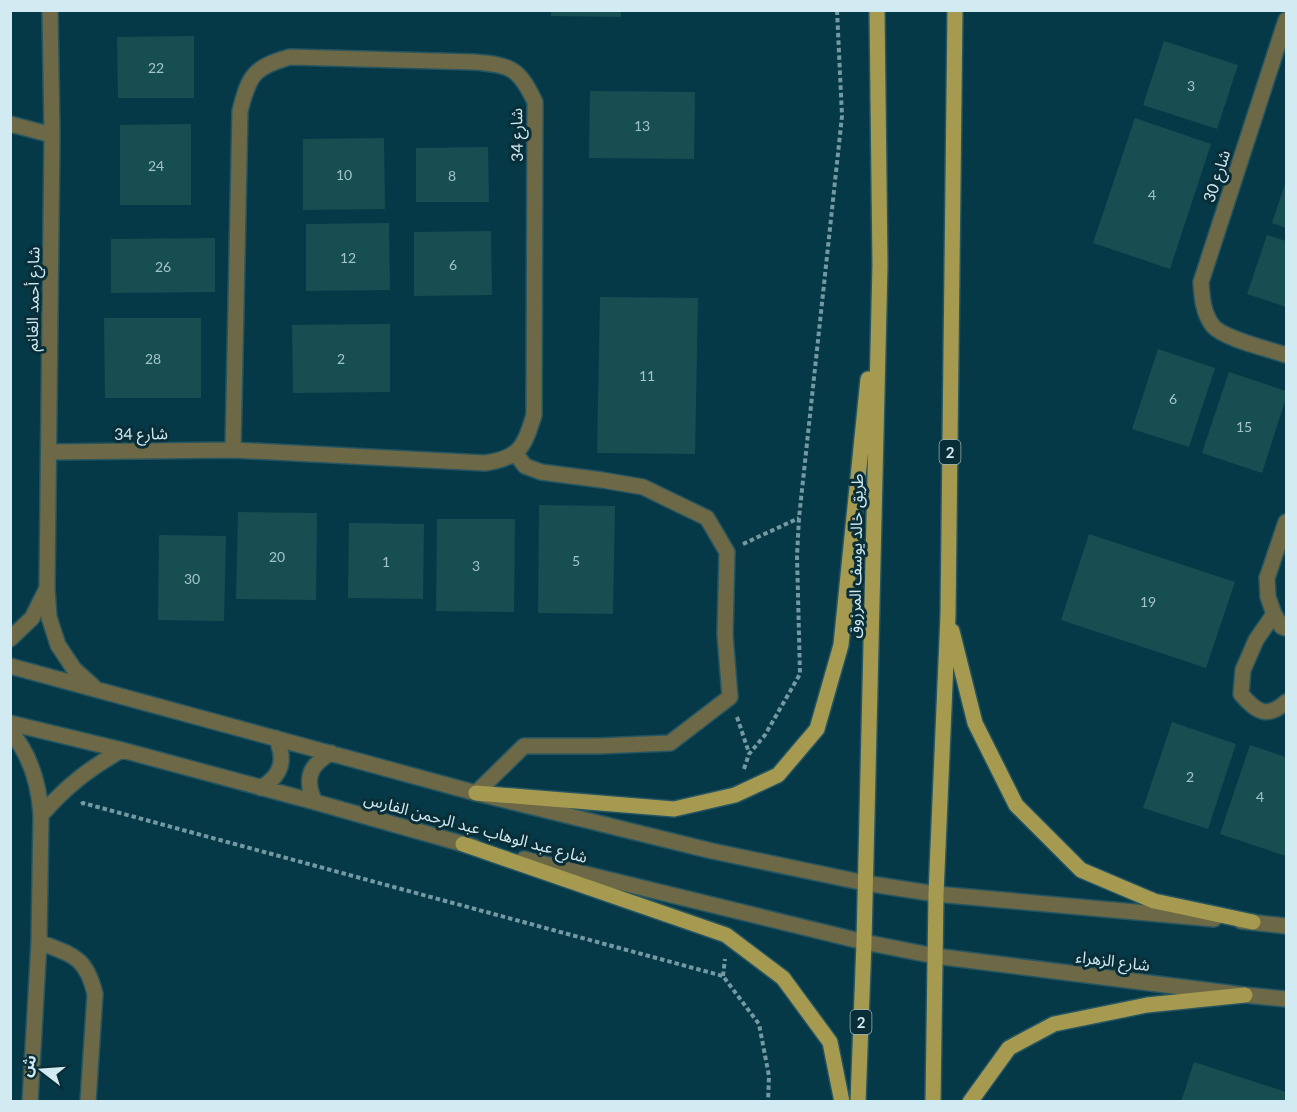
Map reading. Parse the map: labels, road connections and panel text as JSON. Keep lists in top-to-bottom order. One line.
{"streets":{"main road":["2","طريق خالد يوسف المرزوق"],"street":["شارع 34","شارع 30","شارع أحمد الغانم","شارع عبد الوهاب عبد الرحمن الفارس","شارع الزهراء"]},"crossings":[["شارع 34","شارع أحمد الغانم"],["شارع أحمد الغانم","شارع عبد الوهاب عبد الرحمن الفارس"],["2","شارع عبد الوهاب عبد الرحمن الفارس"],["2","شارع الزهراء"],["طريق خالد يوسف المرزوق","شارع عبد الوهاب عبد الرحمن الفارس"],["شارع عبد الوهاب عبد الرحمن الفارس","شارع الزهراء"]],"house_numbers":["22","3","13","24","10","8","4","12","6","26","28","2","11","6","15","20","5","1","3","30","19","2","4"],"north":"left"}
